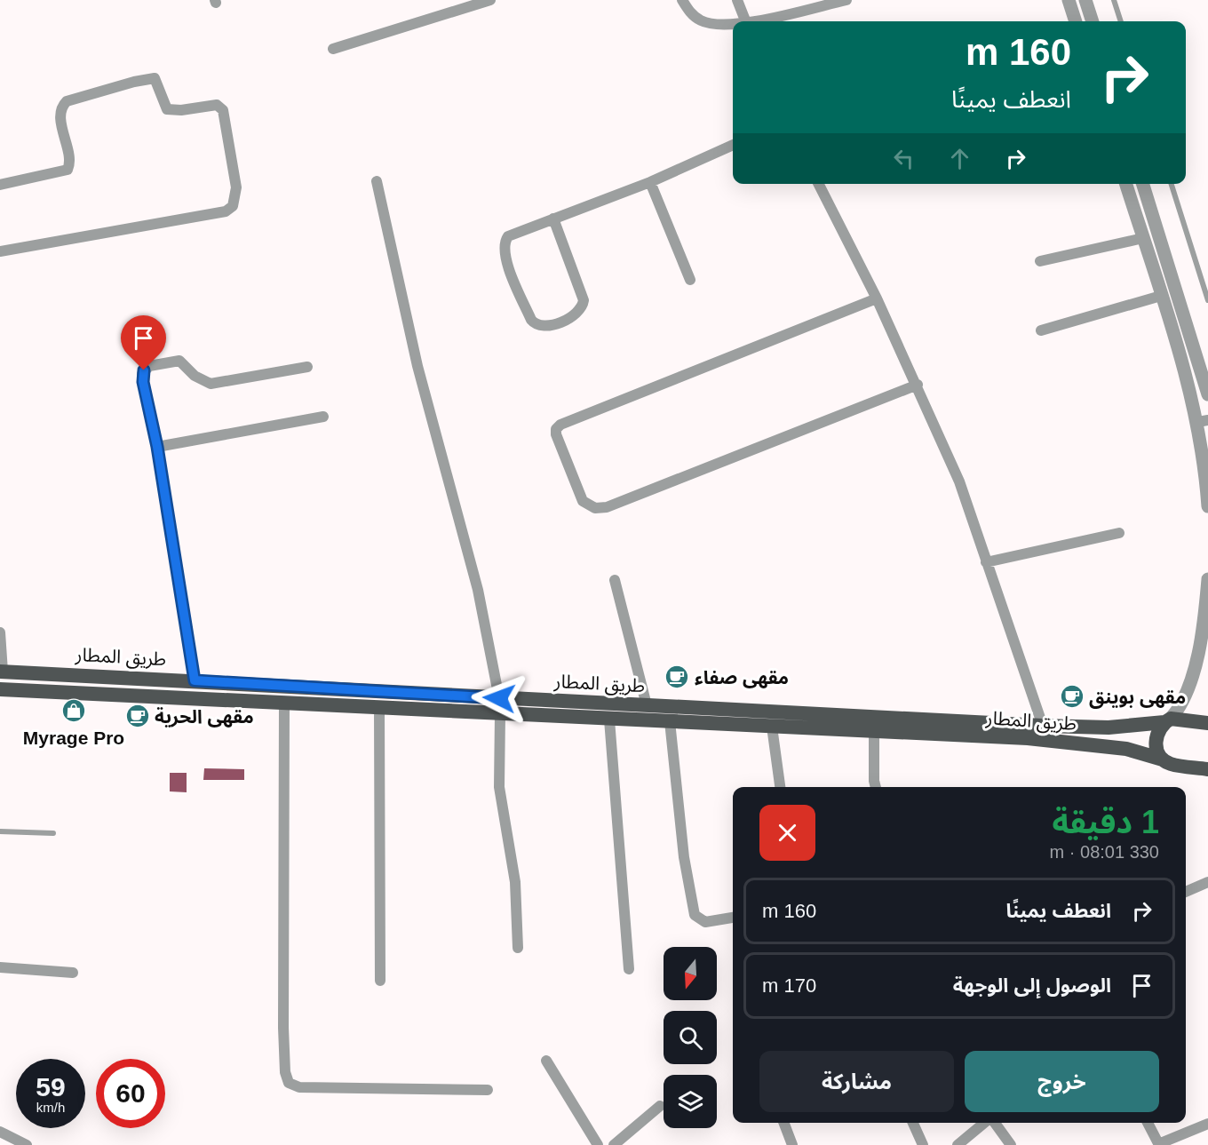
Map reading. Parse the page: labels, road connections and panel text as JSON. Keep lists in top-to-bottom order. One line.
{"streets":{"main road":["طريق المطار"]},"places":{"cafe":["مقهى صفاء","مقهى بوينق","مقهى الحرية"],"shop":["Myrage Pro"]},"north":"bottom","page":{"turn":["160 m","انعطف يمينًا"],"heading":["1 دقيقة","330 m · 08:01"],"list":[{"name":"انعطف يمينًا","value":"160 m"},{"name":"الوصول إلى الوجهة","value":"170 m"}],"buttons":["خروج","مشاركة"],"speed":"59 km/h","limit":"60"}}
